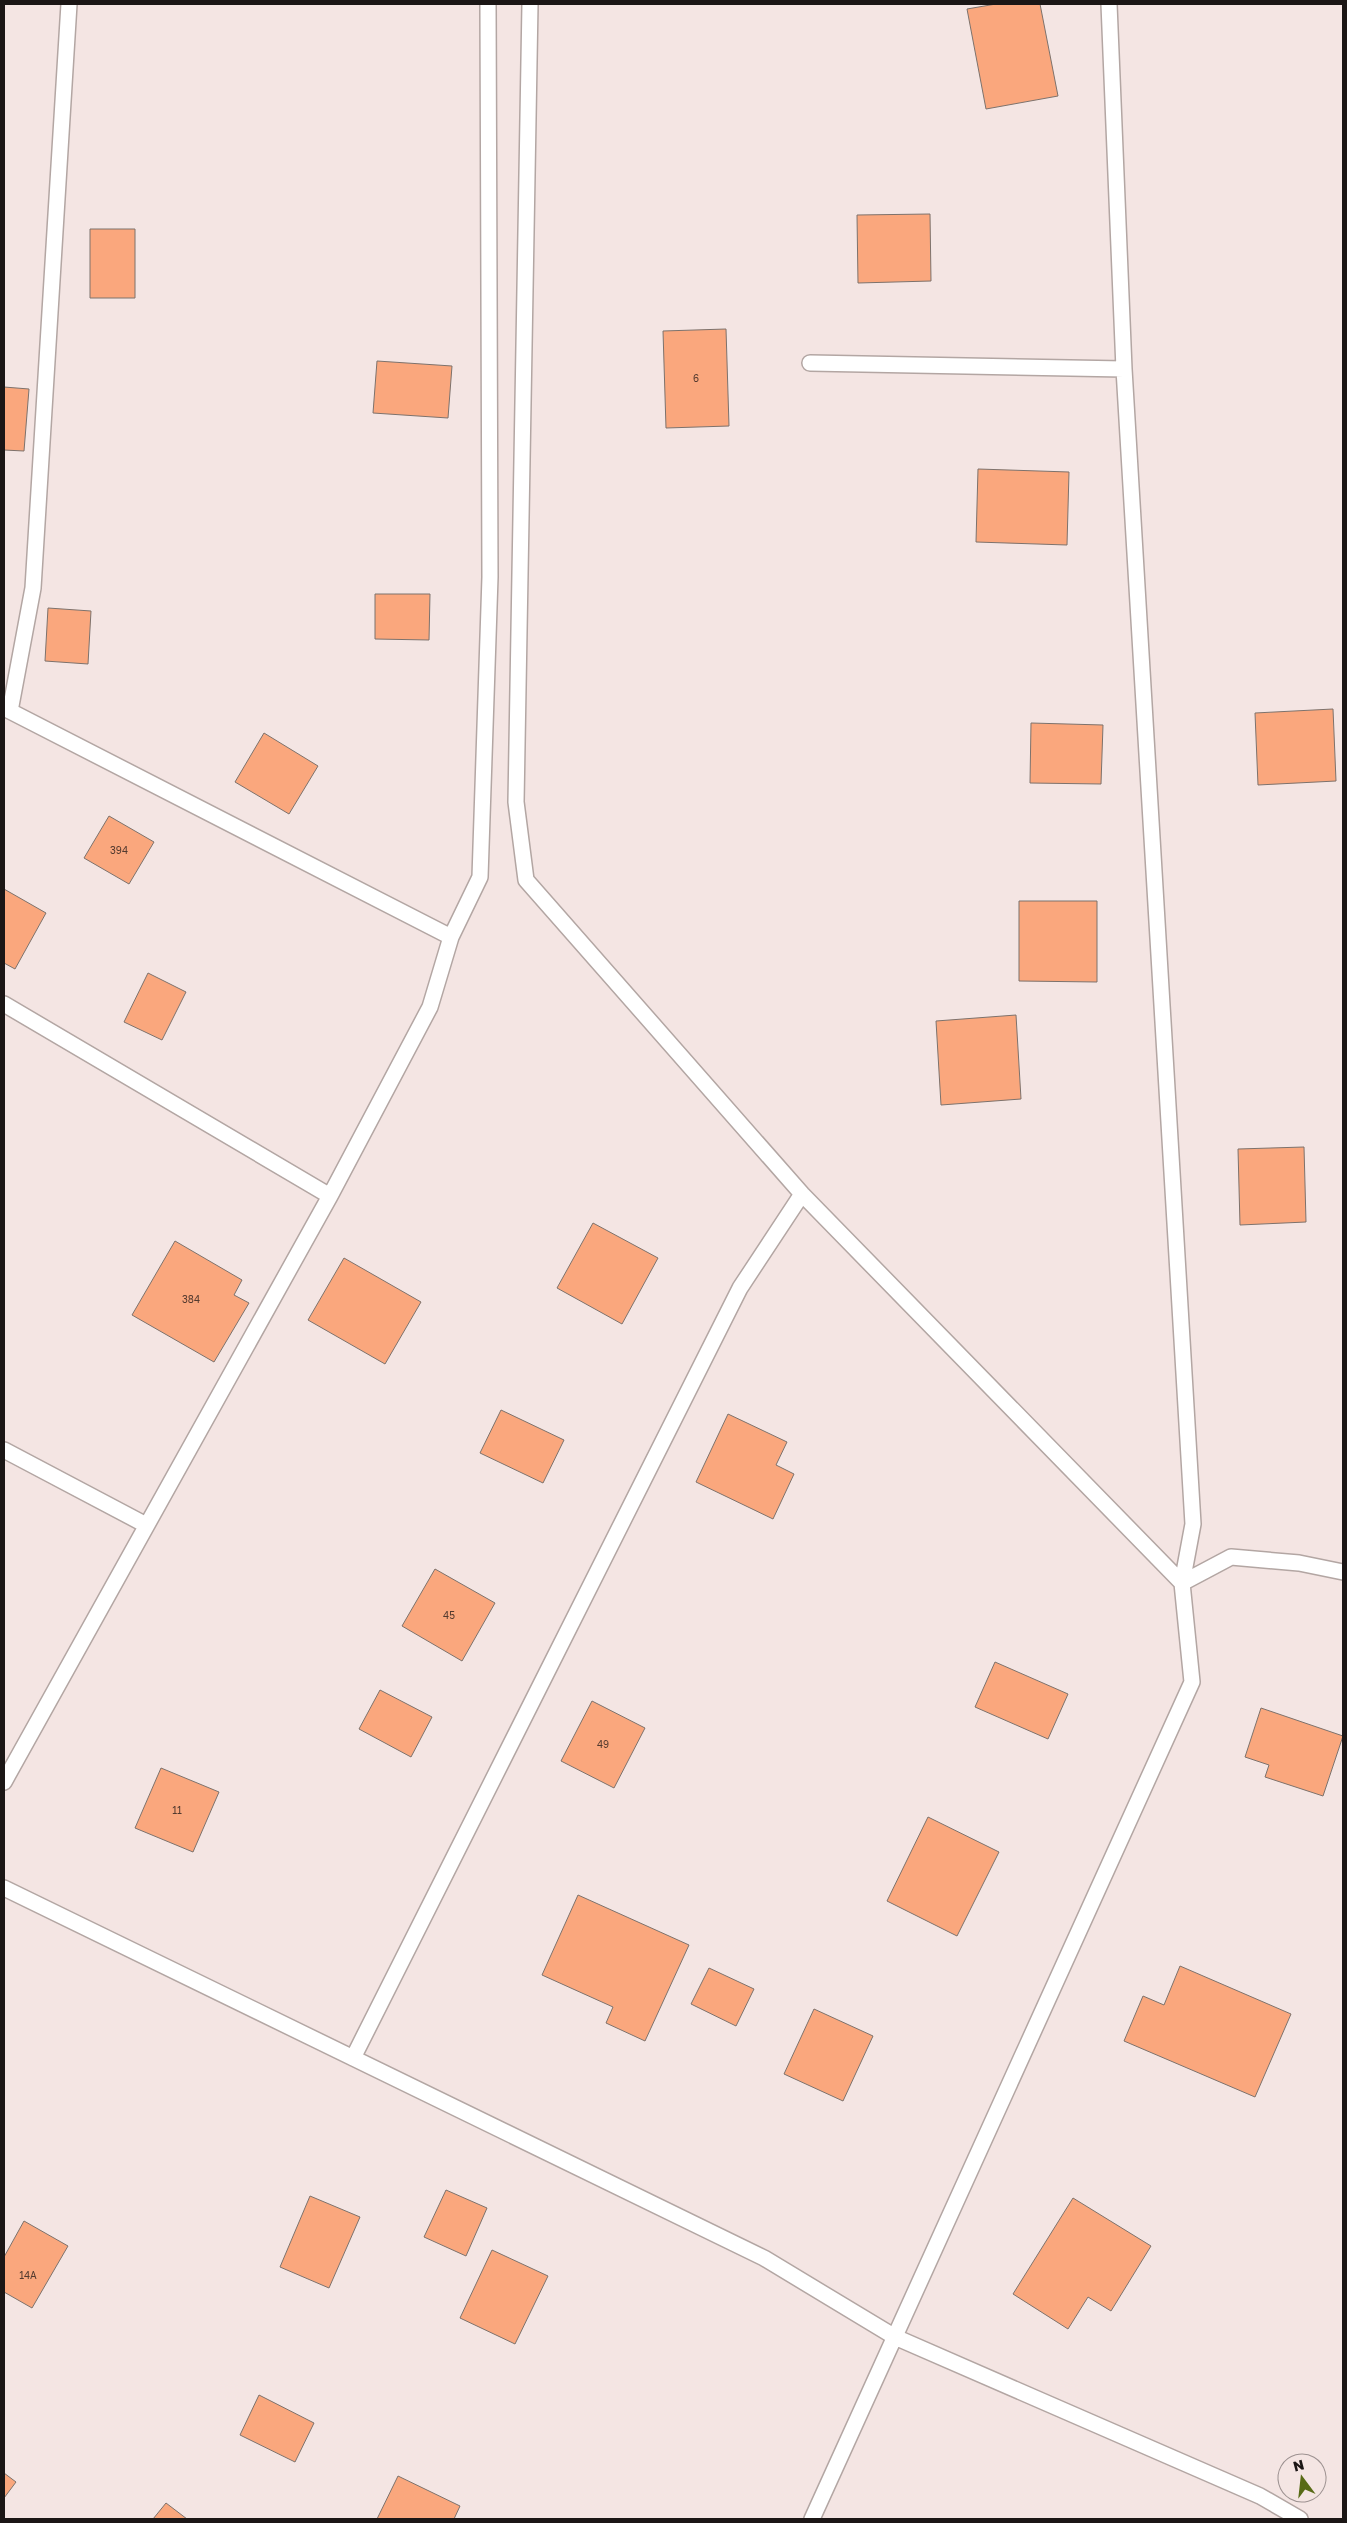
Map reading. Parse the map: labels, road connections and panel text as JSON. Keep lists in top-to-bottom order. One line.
{"house_numbers":["6","394","384","45","49","11","14А"],"north":"top"}
